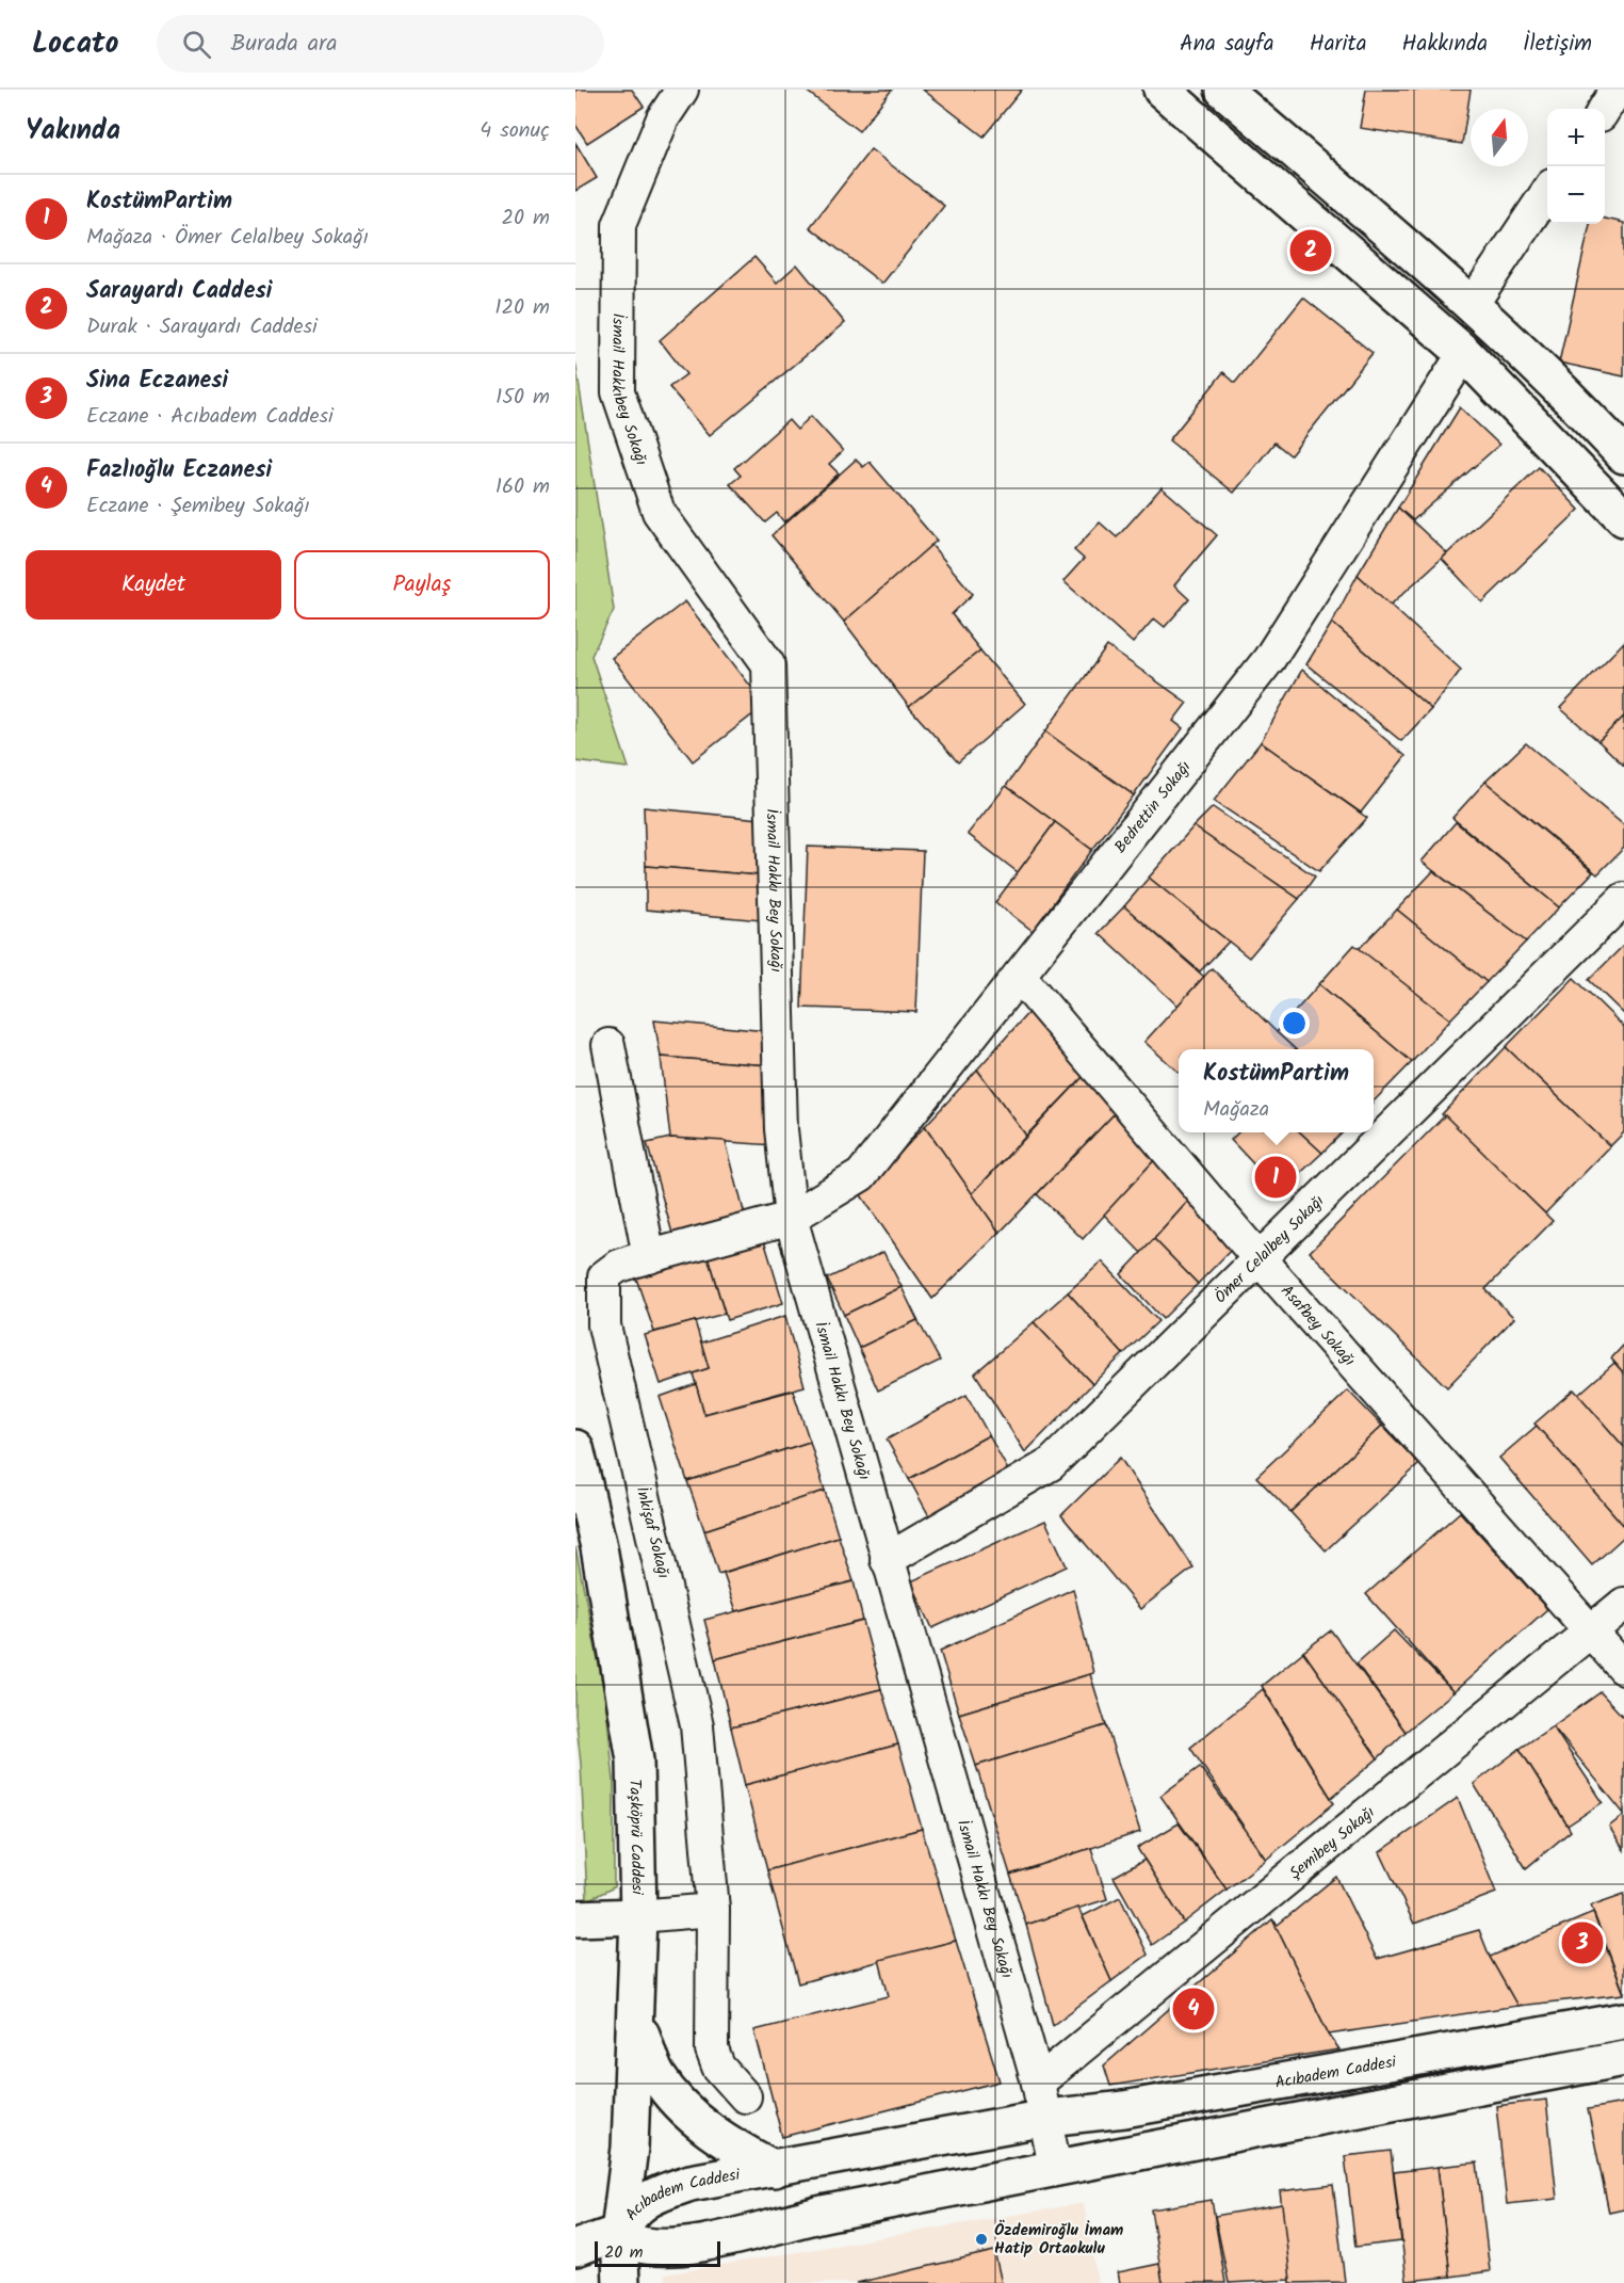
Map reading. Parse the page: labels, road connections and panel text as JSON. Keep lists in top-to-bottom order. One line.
{"streets":{"main road":["Taşköprü Caddesi","Acıbadem Caddesi"],"street":["İsmail Hakkıbey Sokağı","Bedrettin Sokağı","İsmail Hakkı Bey Sokağı","Ömer Celalbey Sokağı","Asafbey Sokağı","İnkişaf Sokağı","Şemibey Sokağı"]},"crossings":[["İsmail Hakkıbey Sokağı","İsmail Hakkı Bey Sokağı"],["Bedrettin Sokağı","İsmail Hakkı Bey Sokağı"],["Bedrettin Sokağı","Asafbey Sokağı"],["Bedrettin Sokağı","İnkişaf Sokağı"],["İsmail Hakkı Bey Sokağı","Ömer Celalbey Sokağı"],["İsmail Hakkı Bey Sokağı","İnkişaf Sokağı"],["İsmail Hakkı Bey Sokağı","Şemibey Sokağı"],["İsmail Hakkı Bey Sokağı","Acıbadem Caddesi"],["Ömer Celalbey Sokağı","Asafbey Sokağı"],["Asafbey Sokağı","Şemibey Sokağı"],["Taşköprü Caddesi","Acıbadem Caddesi"]],"places":["Özdemiroğlu İmam Hatip Ortaokulu"],"scale_bar":"20 m","north":"top","page":{"header":"Locato","search":"Burada ara","nav":["Ana sayfa","Harita","Hakkında","İletişim"],"heading":["Yakında","4 sonuç"],"map_buttons":["+","−"],"list":[{"mark":"1","name":"KostümPartim","note":"Mağaza · Ömer Celalbey Sokağı","value":"20 m"},{"mark":"2","name":"Sarayardı Caddesi","note":"Durak · Sarayardı Caddesi","value":"120 m"},{"mark":"3","name":"Sina Eczanesi","note":"Eczane · Acıbadem Caddesi","value":"150 m"},{"mark":"4","name":"Fazlıoğlu Eczanesi","note":"Eczane · Şemibey Sokağı","value":"160 m"}],"pins":["2","1","3","4"],"buttons":["Kaydet","Paylaş"],"popup":["KostümPartim","Mağaza"],"scale":"20 m"}}
